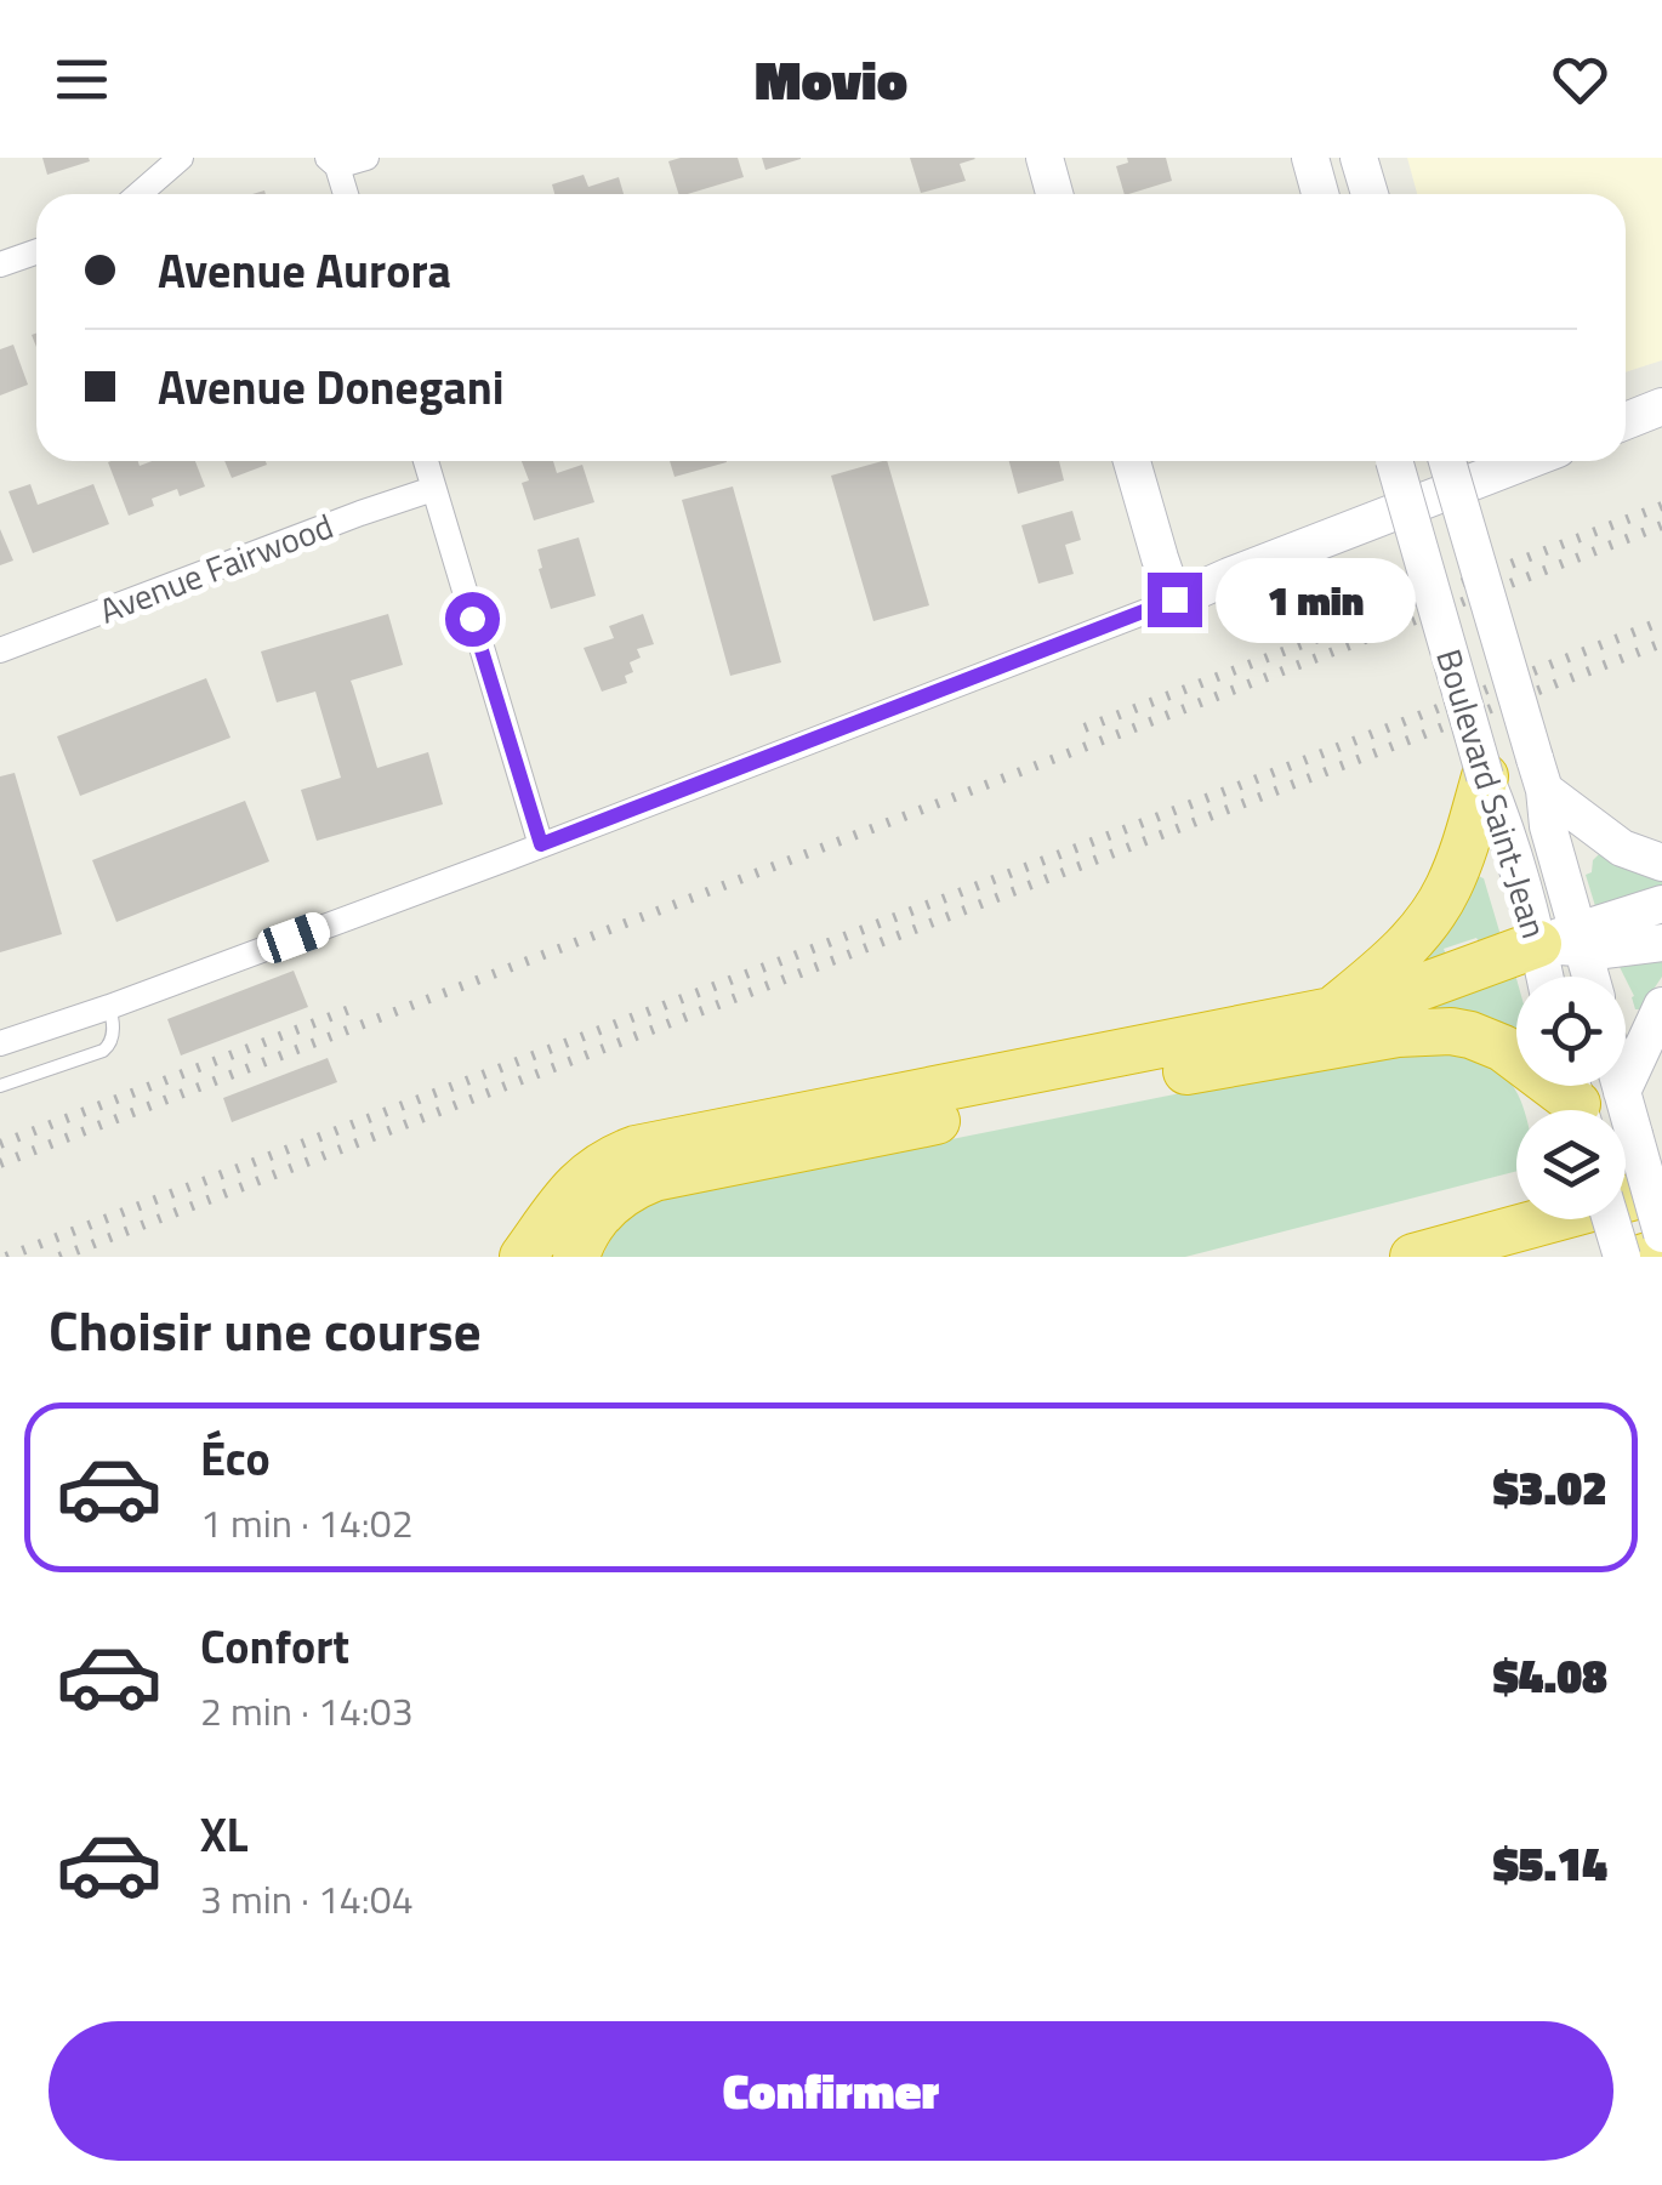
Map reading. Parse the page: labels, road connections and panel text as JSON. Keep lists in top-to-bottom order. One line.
{"streets":{"main road":["Boulevard Saint-Jean"],"street":["Avenue Fairwood"]},"page":{"header":"Movio","banner":["Avenue Aurora","Avenue Donegani"],"bubble":"1 min","heading":"Choisir une course","list":[{"name":"Éco","note":"1 min · 14:02","value":"$3.02"},{"name":"Confort","note":"2 min · 14:03","value":"$4.08"},{"name":"XL","note":"3 min · 14:04","value":"$5.14"}],"buttons":"Confirmer"}}
